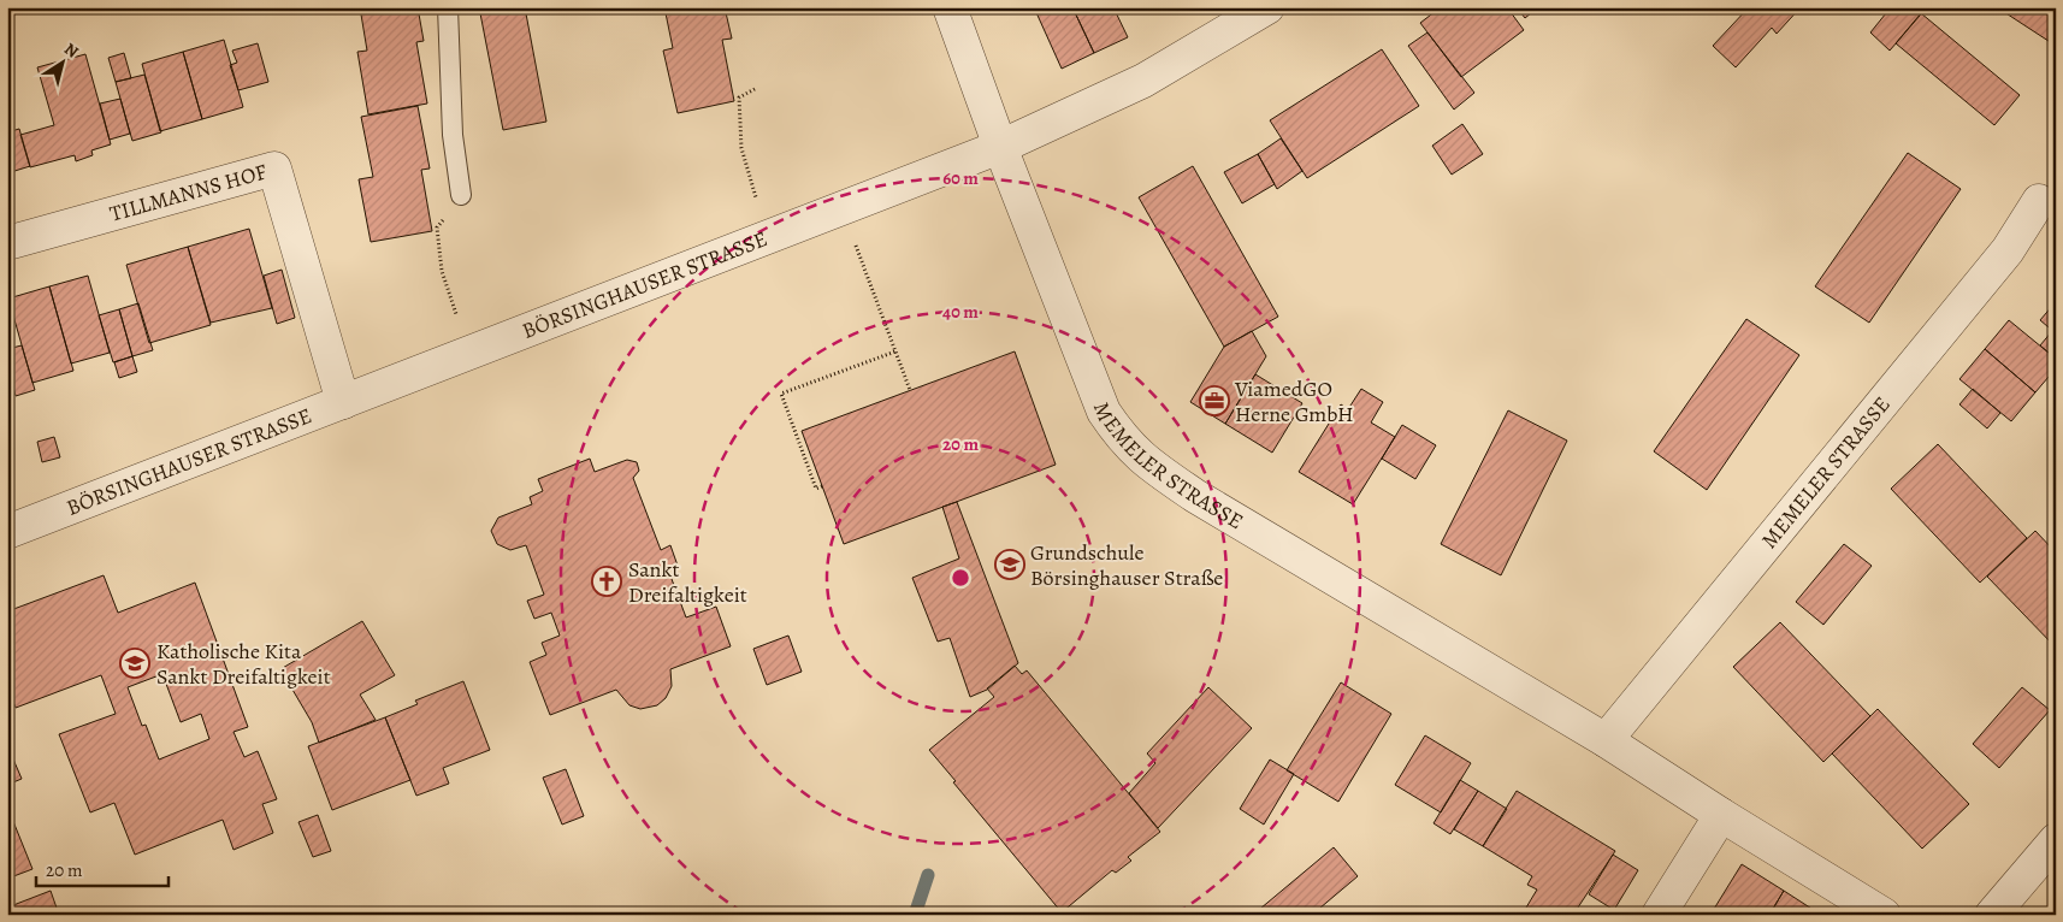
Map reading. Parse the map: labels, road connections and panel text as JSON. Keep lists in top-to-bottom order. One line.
{"streets":{"street":["TILLMANNS HOF","BÖRSINGHAUSER STRASSE","MEMELER STRASSE"]},"crossings":[["TILLMANNS HOF","BÖRSINGHAUSER STRASSE"],["BÖRSINGHAUSER STRASSE","MEMELER STRASSE"]],"places":{"office":["ViamedGO Herne GmbH"],"school or university":["Grundschule Börsinghauser Straße","Katholische Kita Sankt Dreifaltigkeit"],"church":["Sankt Dreifaltigkeit"]},"scale_bar":"20 m","north":"top right","rings":["60 m","40 m","20 m"]}
